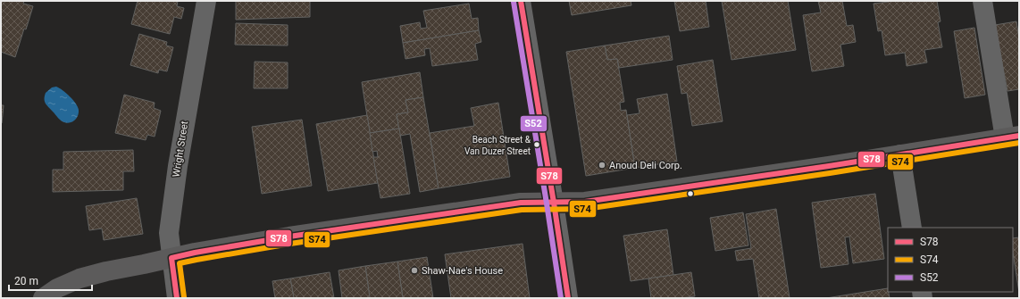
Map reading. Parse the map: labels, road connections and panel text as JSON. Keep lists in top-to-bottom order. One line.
{"streets":{"street":["Wright Street"]},"places":["Beach Street & Van Duzer Street","Anoud Deli Corp.","Shaw-Nae's House"],"lines":["transit line S78","transit line S52","transit line S74"],"legend":["S78","S74","S52"],"scale_bar":"20 m"}
